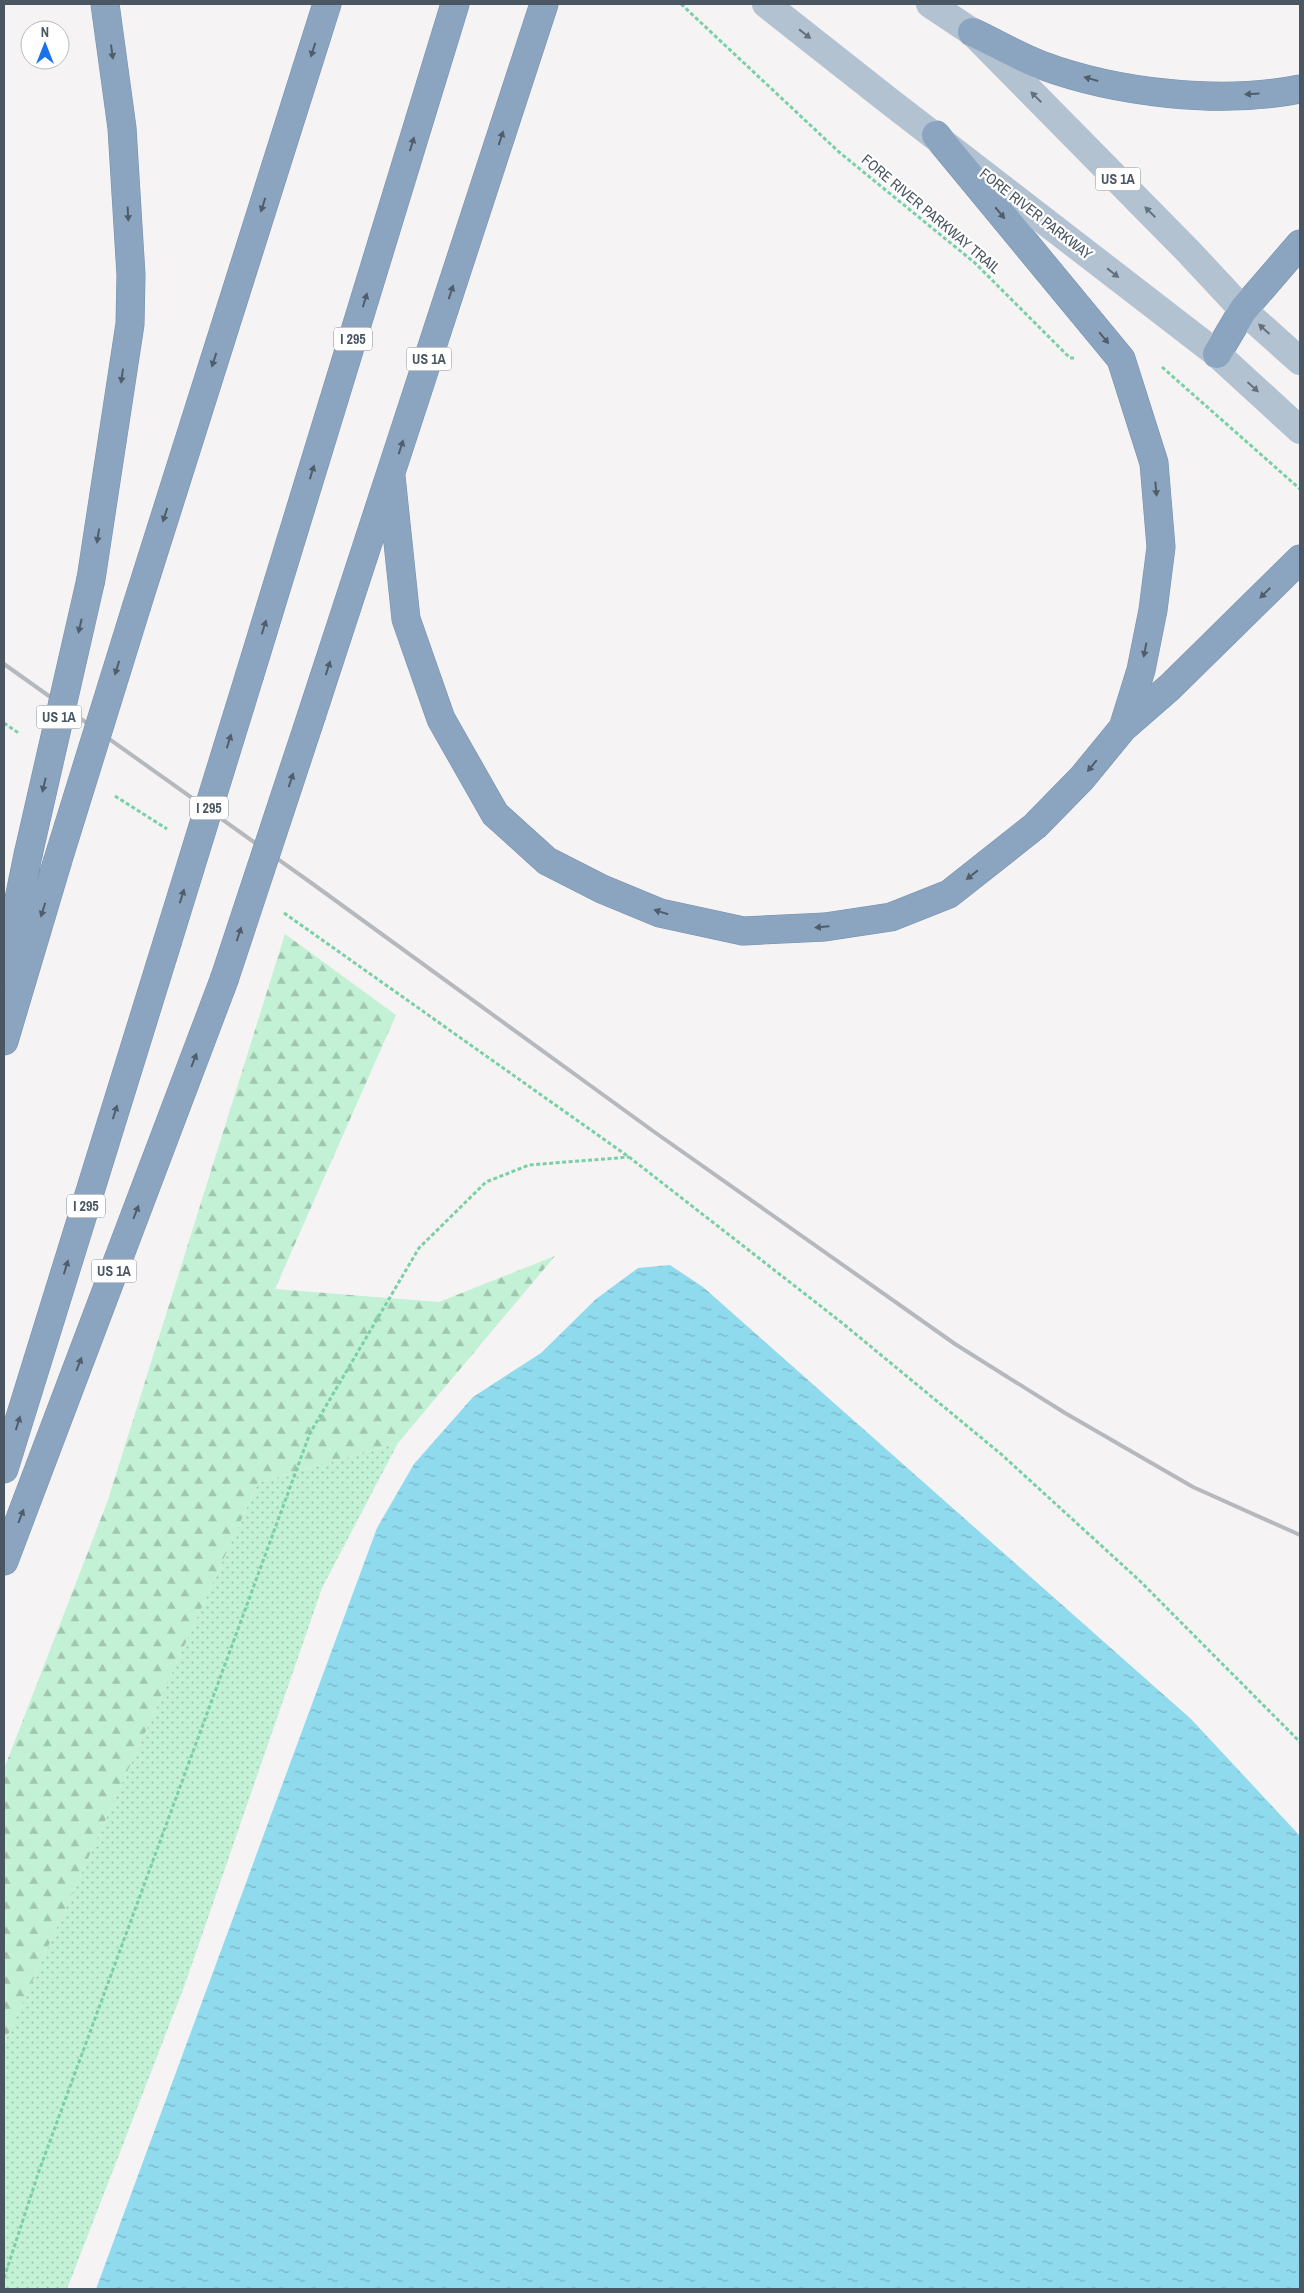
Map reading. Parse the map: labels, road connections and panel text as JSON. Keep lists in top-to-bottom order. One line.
{"streets":{"highway":["US 1A","I 295"],"main road":["FORE RIVER PARKWAY"],"path":["FORE RIVER PARKWAY TRAIL"]},"north":"top"}
